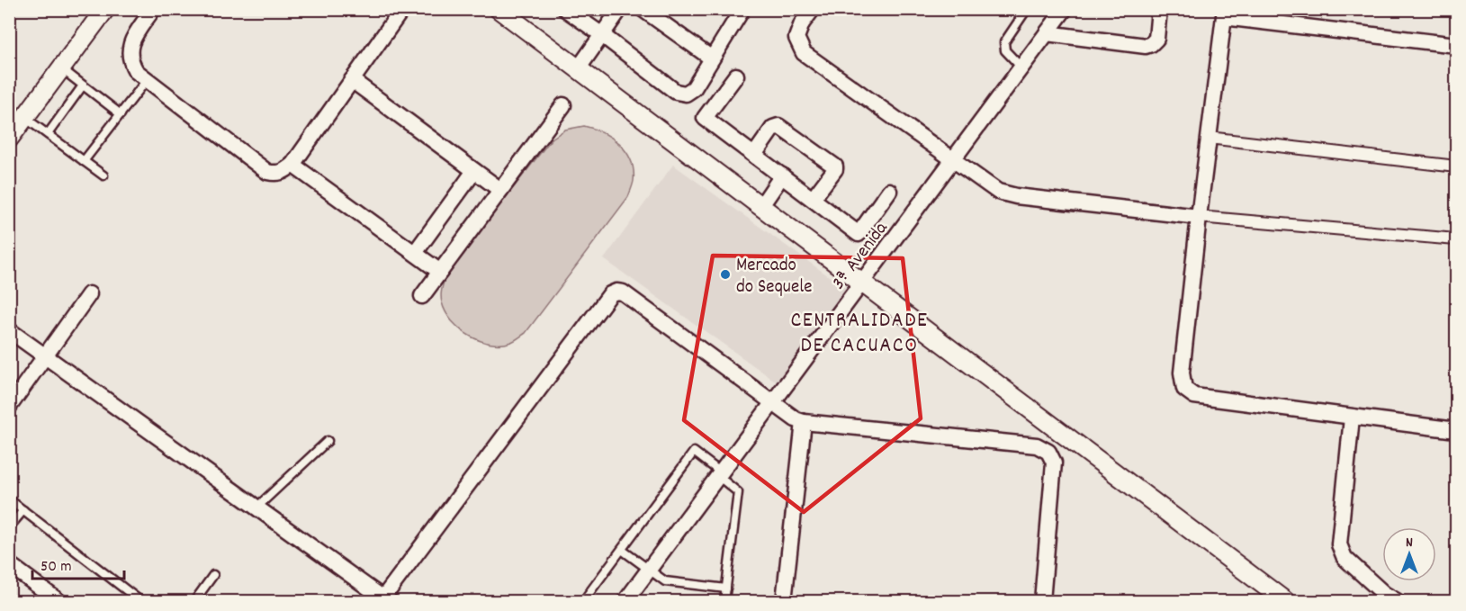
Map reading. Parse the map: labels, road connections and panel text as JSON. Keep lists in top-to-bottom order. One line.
{"streets":{"street":["3ª Avenida"]},"districts":["CENTRALIDADE DE CACUACO"],"places":["Mercado do Sequele"],"scale_bar":"50 m","north":"top"}
